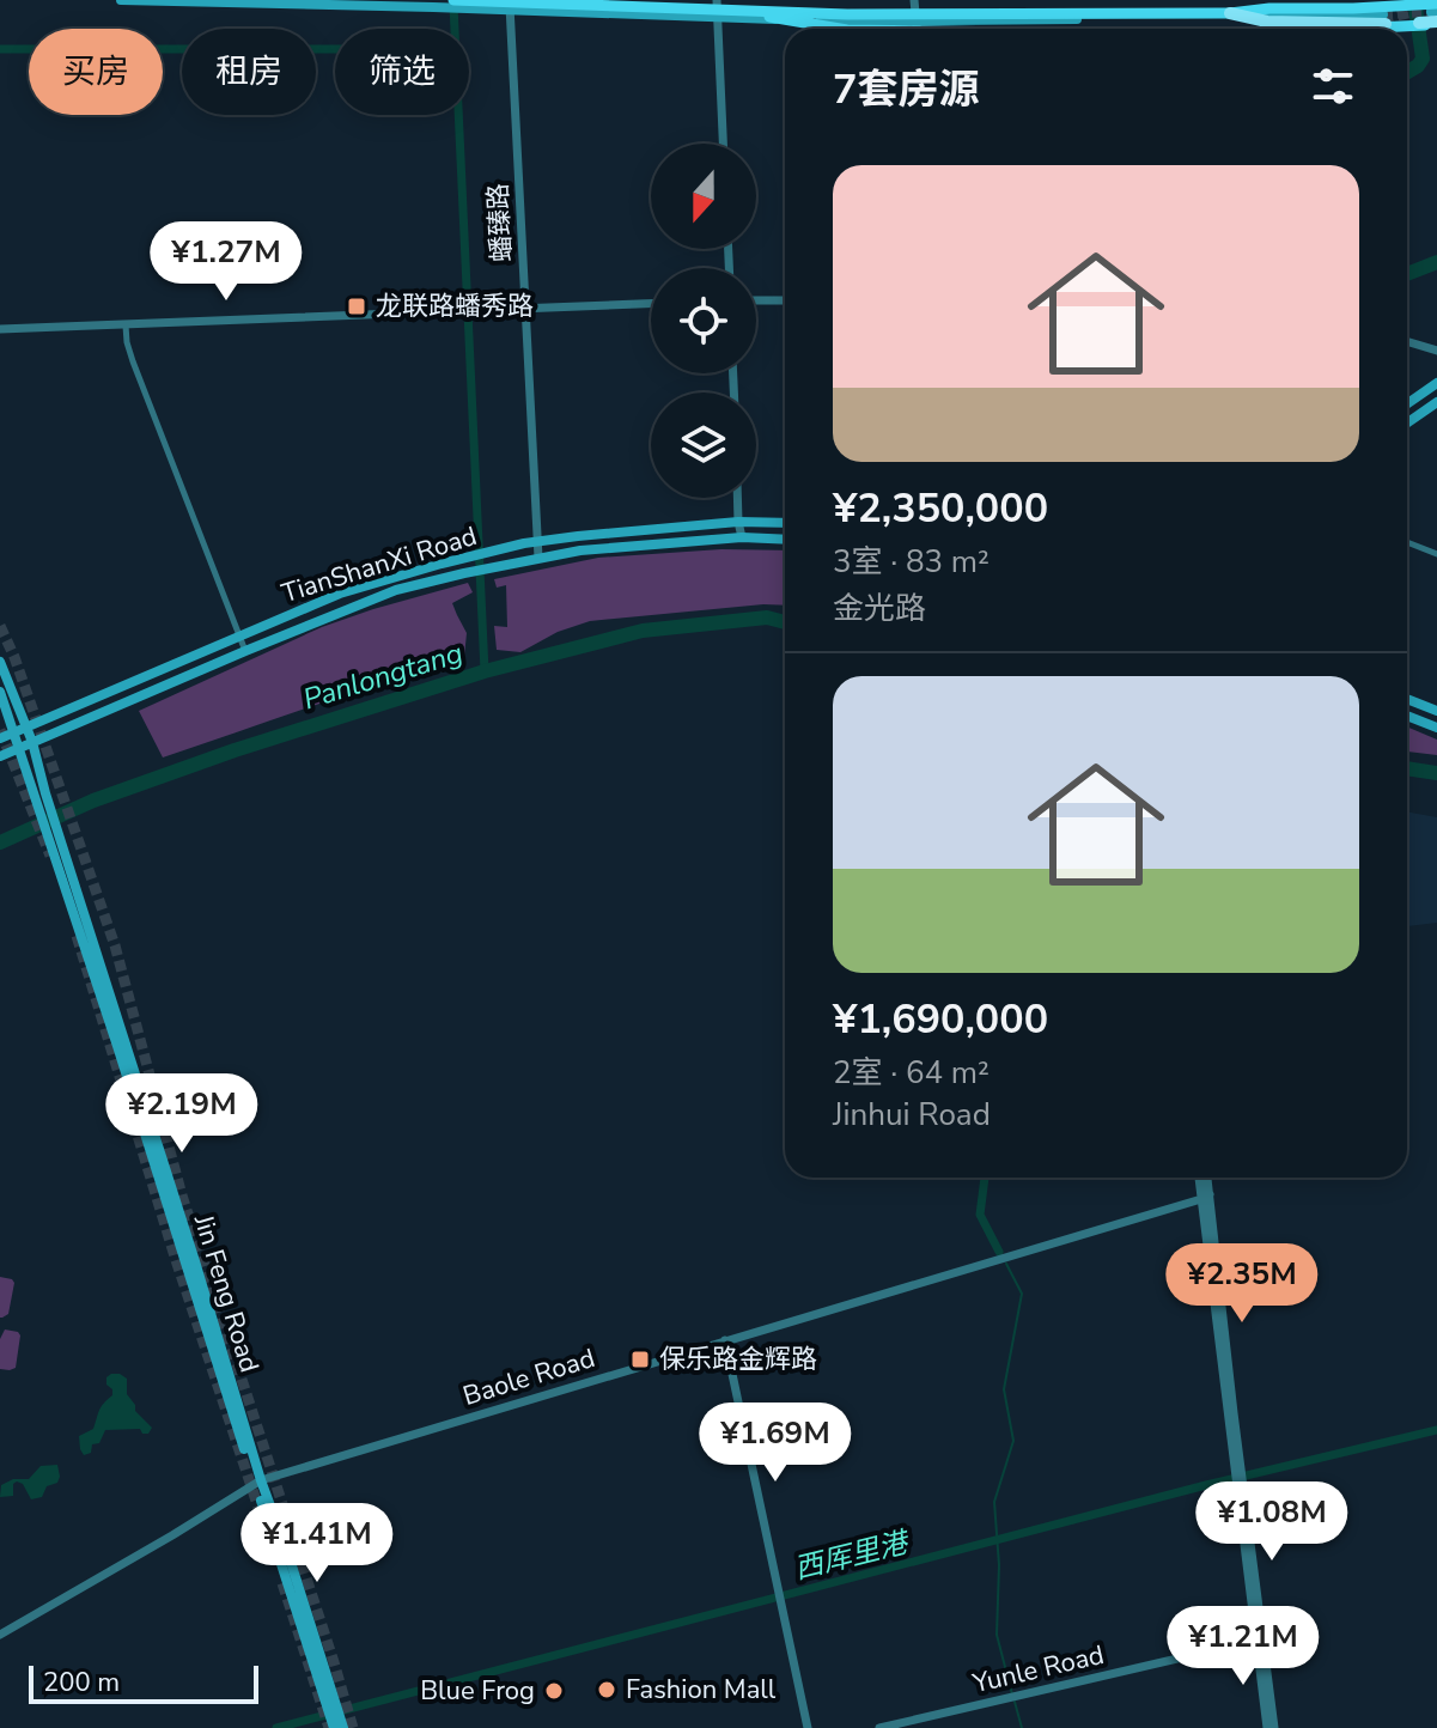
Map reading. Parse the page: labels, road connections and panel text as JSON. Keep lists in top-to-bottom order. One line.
{"streets":{"main road":["TianShanXi Road","Jin Feng Road"],"street":["蟠臻路","Baole Road","Yunle Road"]},"crossings":[["蟠臻路","TianShanXi Road"],["Jin Feng Road","Baole Road"]],"water":["Panlongtang","西厍里港"],"places":{"transit":["龙联路蟠秀路","保乐路金辉路"],"other":["Fashion Mall","Blue Frog"]},"scale_bar":"200 m","north":"bottom","page":{"chip":["买房","租房","筛选"],"heading":"7套房源","list":[{"name":"¥2,350,000","note":"3室 · 83 m² · 金光路"},{"name":"¥1,690,000","note":"2室 · 64 m² · Jinhui Road"}],"price":["¥1.27M","¥2.19M","¥2.35M","¥1.69M","¥1.08M","¥1.41M","¥1.21M"],"scale":"200 m"}}
